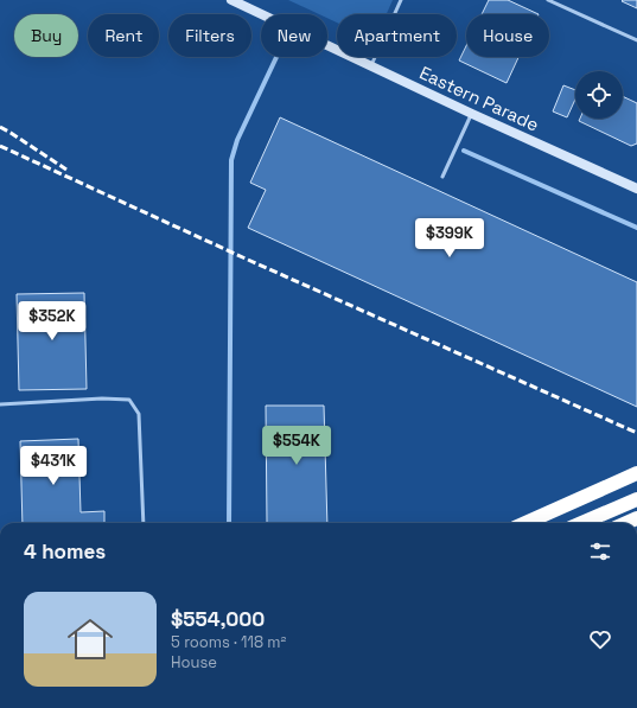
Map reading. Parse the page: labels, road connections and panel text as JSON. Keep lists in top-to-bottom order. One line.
{"streets":{"main road":["Eastern Parade"]},"page":{"chip":["Buy","Rent","Filters","New","Apartment","House"],"price":["$399K","$352K","$554K","$431K"],"heading":"4 homes","list":[{"name":"$554,000","note":"5 rooms · 118 m² · House"}]}}
